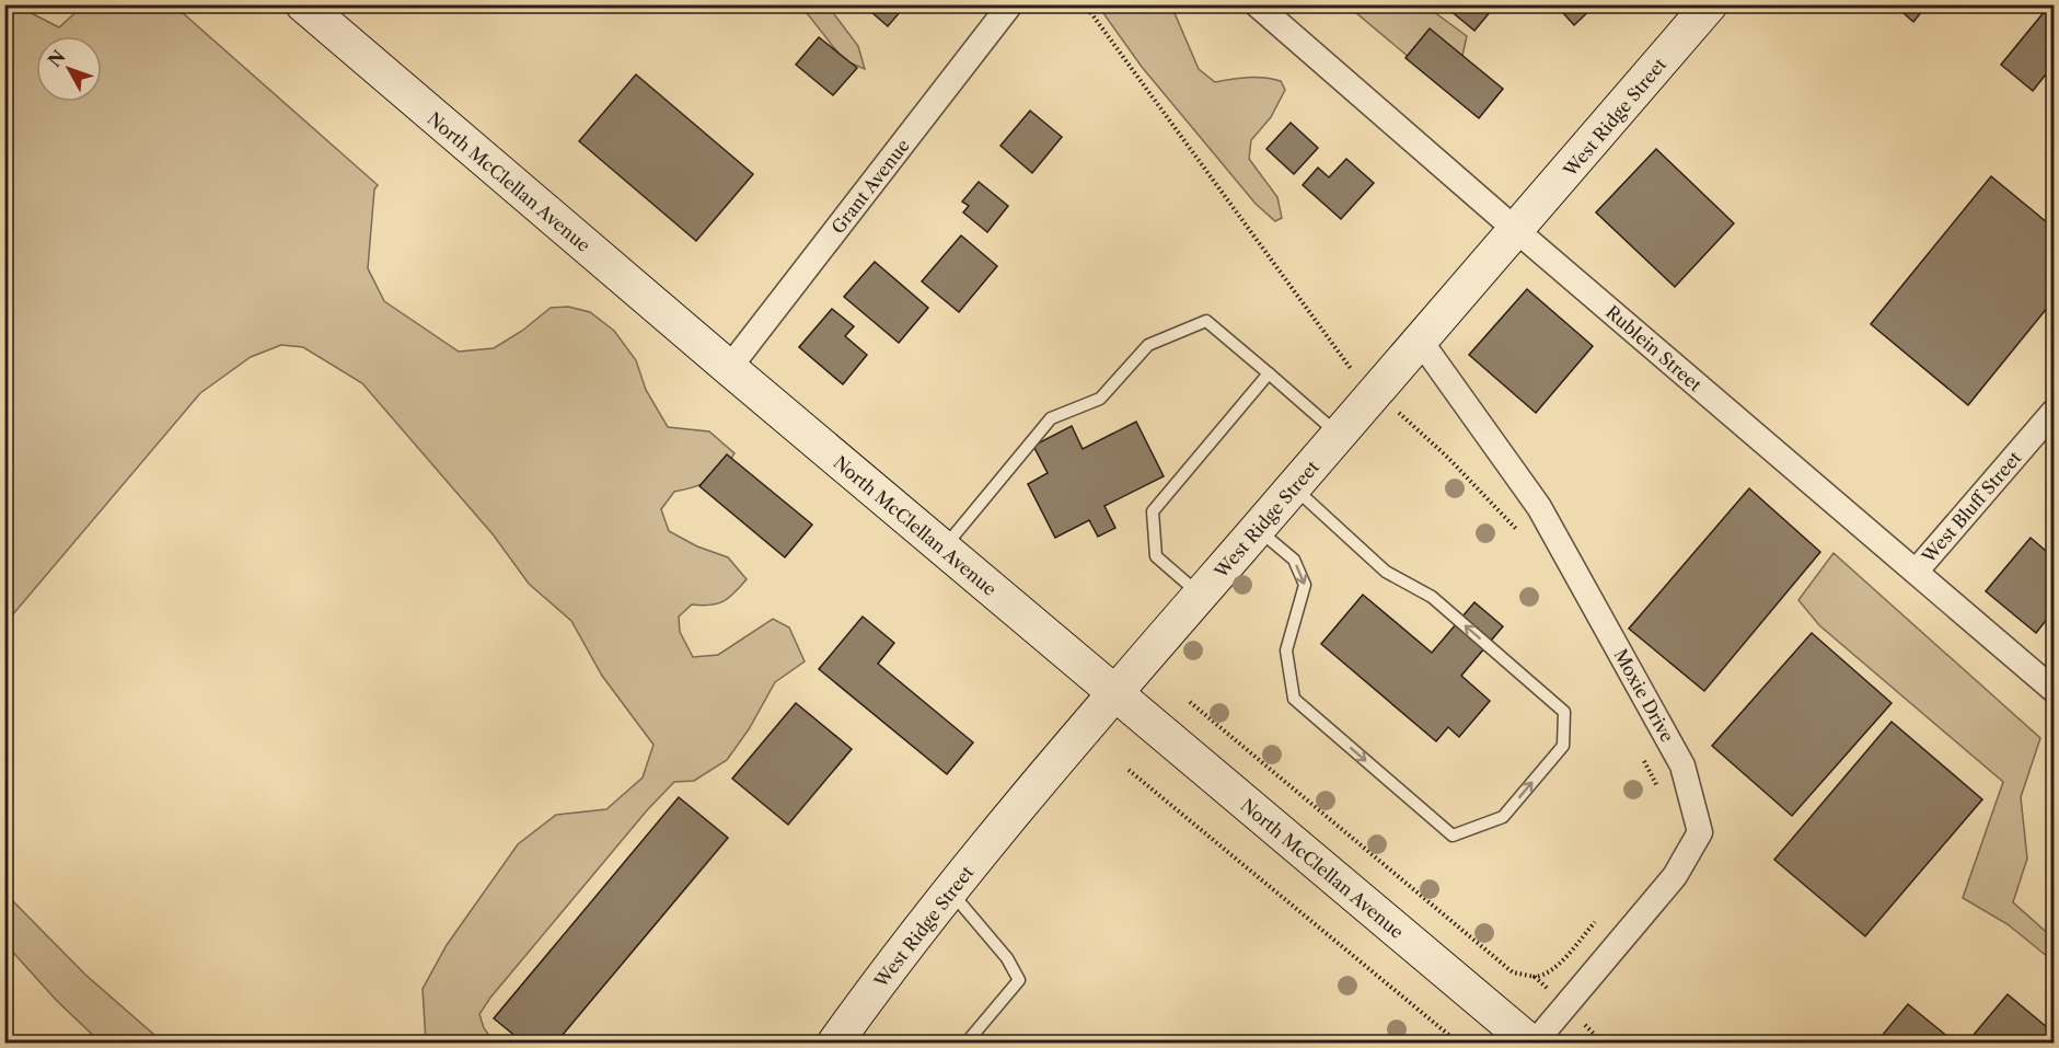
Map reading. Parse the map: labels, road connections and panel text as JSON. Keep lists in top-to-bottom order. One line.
{"streets":{"main road":["West Ridge Street","North McClellan Avenue"],"street":["Grant Avenue","Rublein Street","West Bluff Street","Moxie Drive"]},"crossings":[["West Ridge Street","North McClellan Avenue"],["West Ridge Street","Rublein Street"],["West Ridge Street","Moxie Drive"],["North McClellan Avenue","Grant Avenue"],["North McClellan Avenue","Moxie Drive"],["Rublein Street","West Bluff Street"]],"north":"top left"}
